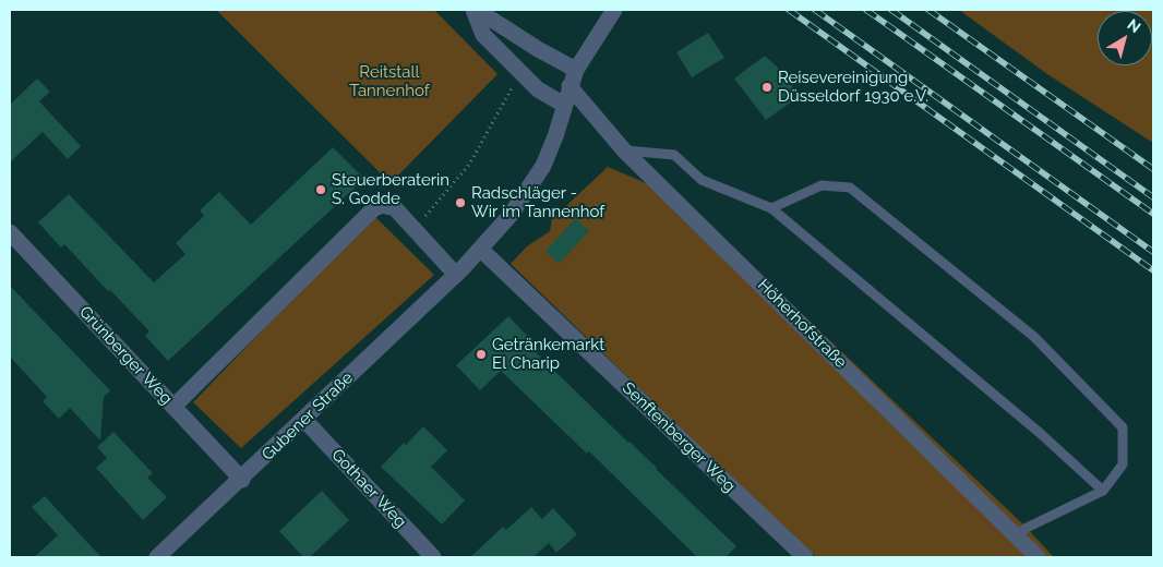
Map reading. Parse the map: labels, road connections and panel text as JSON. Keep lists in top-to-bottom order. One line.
{"streets":{"street":["Höherhofstraße","Grünberger Weg","Gubener Straße","Senftenberger Weg","Gothaer Weg"]},"crossings":[["Höherhofstraße","Gubener Straße"],["Grünberger Weg","Gubener Straße"],["Gubener Straße","Senftenberger Weg"],["Gubener Straße","Gothaer Weg"]],"parks":["Reitstall Tannenhof"],"places":["Reisevereinigung Düsseldorf 1930 e.V.","Steuerberaterin S. Godde","Radschläger - Wir im Tannenhof","Getränkemarkt El Charip"],"north":"top right"}
